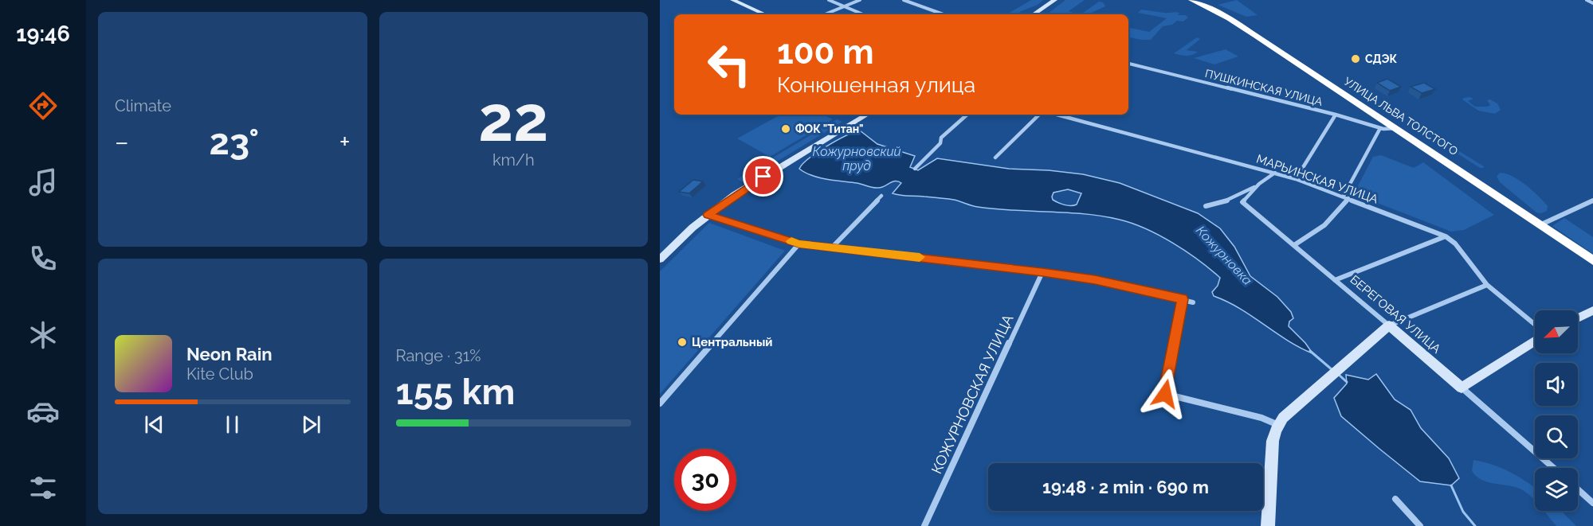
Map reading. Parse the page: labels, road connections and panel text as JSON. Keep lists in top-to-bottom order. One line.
{"streets":{"highway":["УЛИЦА ЛЬВА ТОЛСТОГО"],"street":["ПУШКИНСКАЯ УЛИЦА","МАРЬИНСКАЯ УЛИЦА","БЕРЕГОВАЯ УЛИЦА","КОЖУРНОВСКАЯ УЛИЦА"]},"crossings":[["ПУШКИНСКАЯ УЛИЦА","УЛИЦА ЛЬВА ТОЛСТОГО"],["МАРЬИНСКАЯ УЛИЦА","БЕРЕГОВАЯ УЛИЦА"]],"water":["Кожурновский пруд","Кожурновка"],"places":["СДЭК","ФОК \"Титан\"","Центральный"],"north":"bottom left","page":{"tabs":"19:46","tile":["Climate",["22","km/h"],["Range · 31%","155 km"]],"turn":["100 m","Конюшенная улица"],"heat":["−","23°","+"],"song":["Neon Rain","Kite Club"],"limit":"30","trip":"19:48 · 2 min · 690 m"}}
